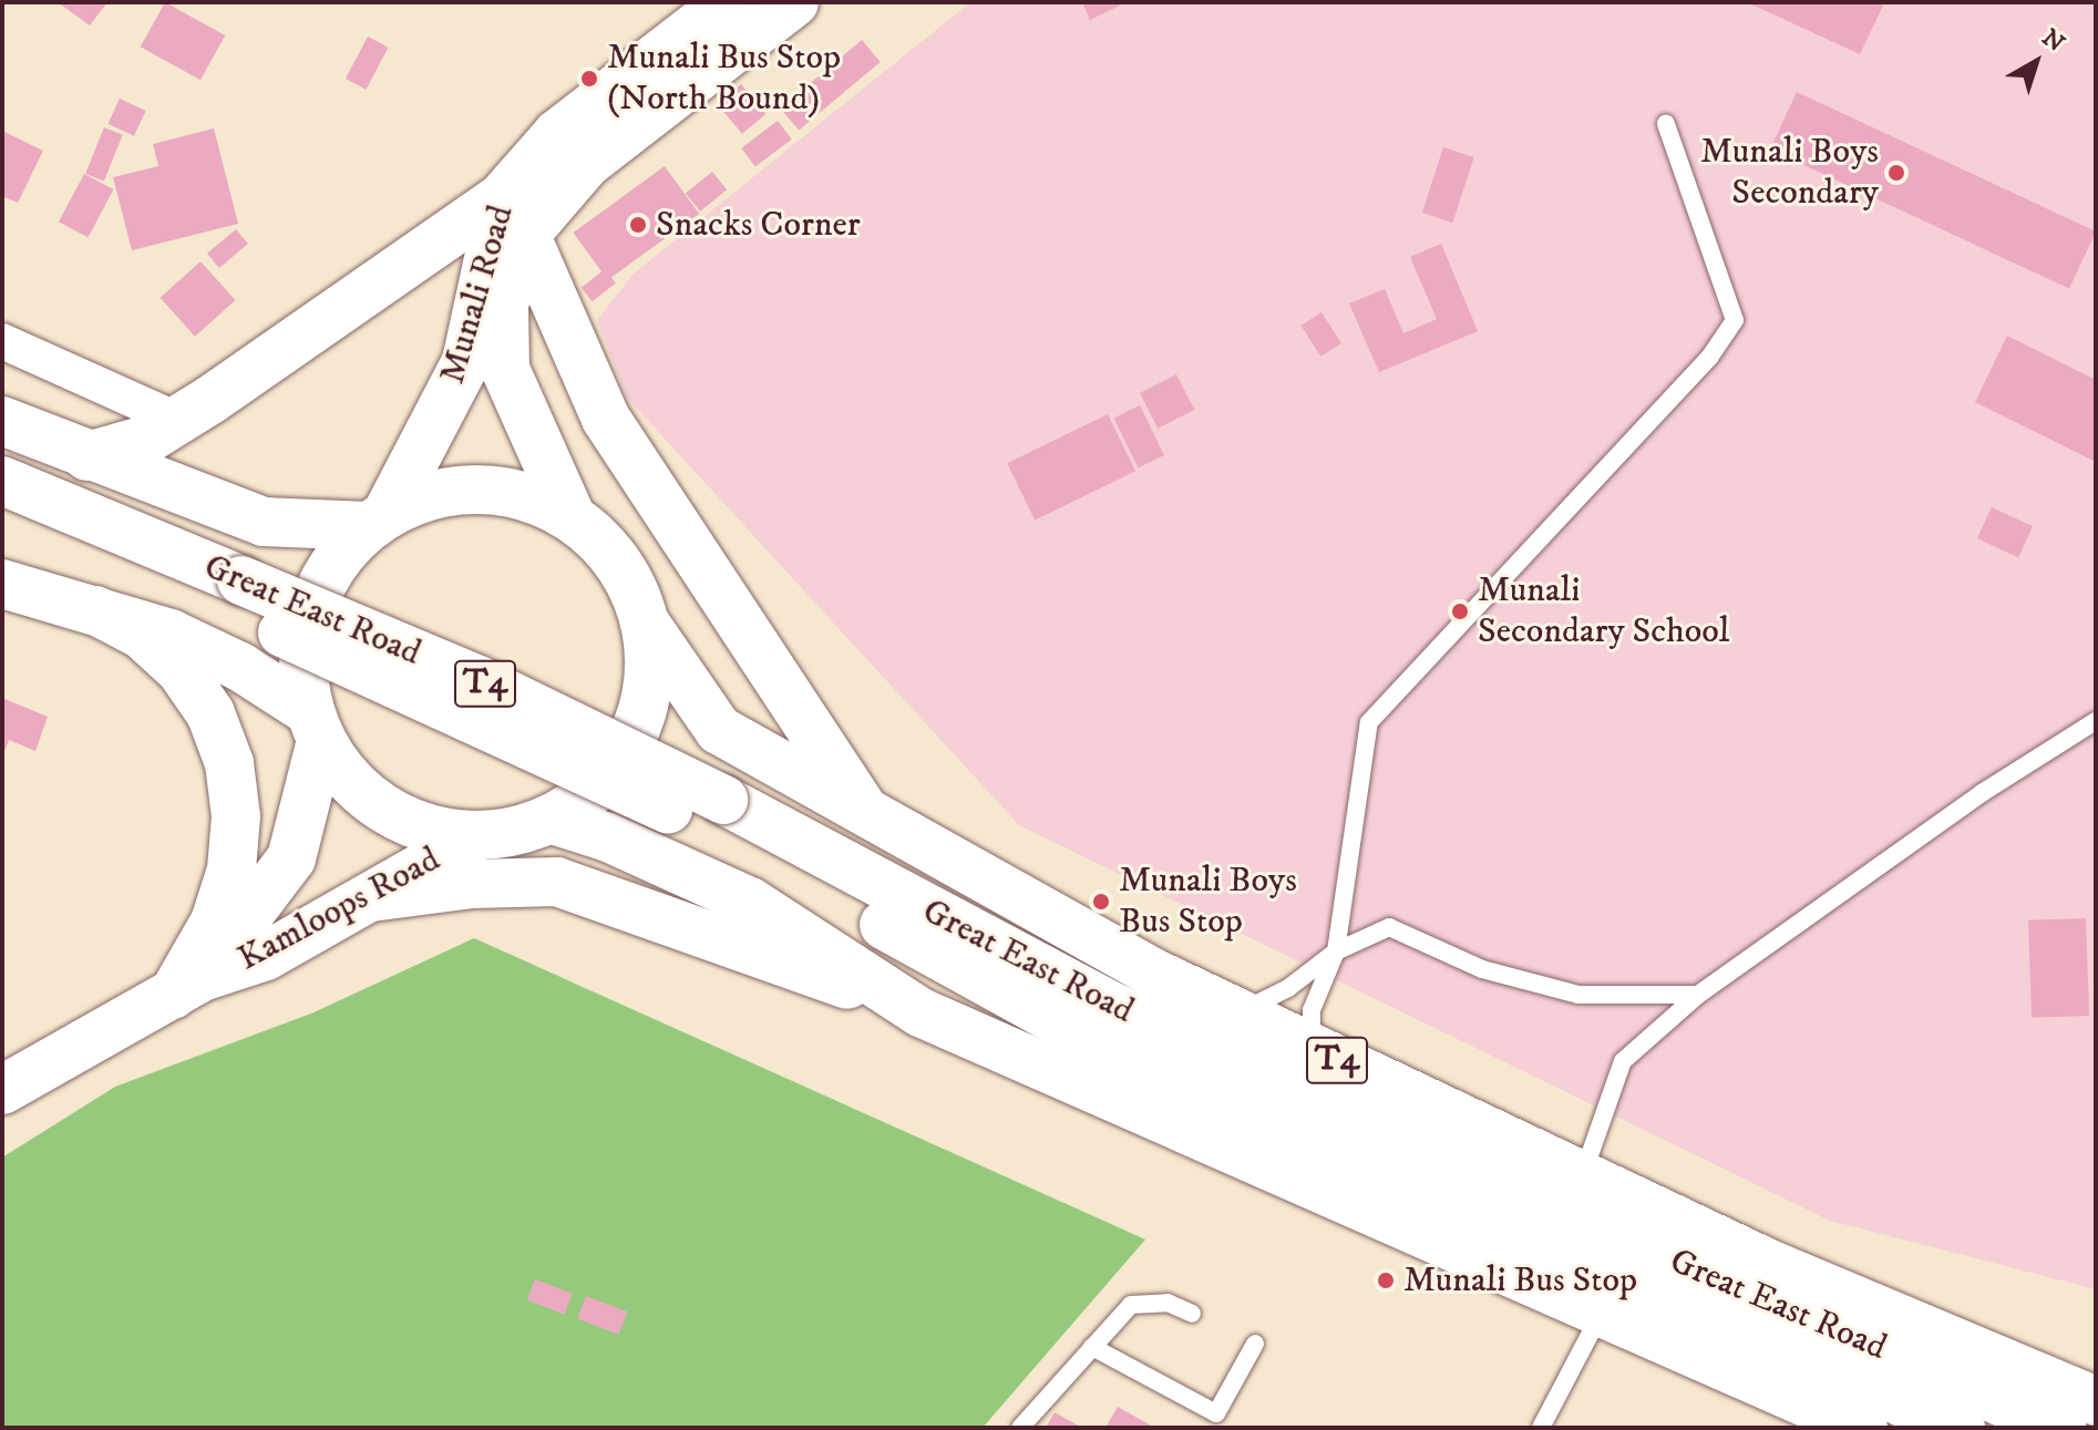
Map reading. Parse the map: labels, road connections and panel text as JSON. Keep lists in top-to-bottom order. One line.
{"streets":{"main road":["Munali Road","Great East Road","T4","Kamloops Road"]},"crossings":[["Munali Road","Great East Road"]],"places":["Munali Bus Stop (North Bound)","Munali Boys Secondary","Snacks Corner","Munali Secondary School","Munali Boys Bus Stop","Munali Bus Stop"],"north":"top right"}
